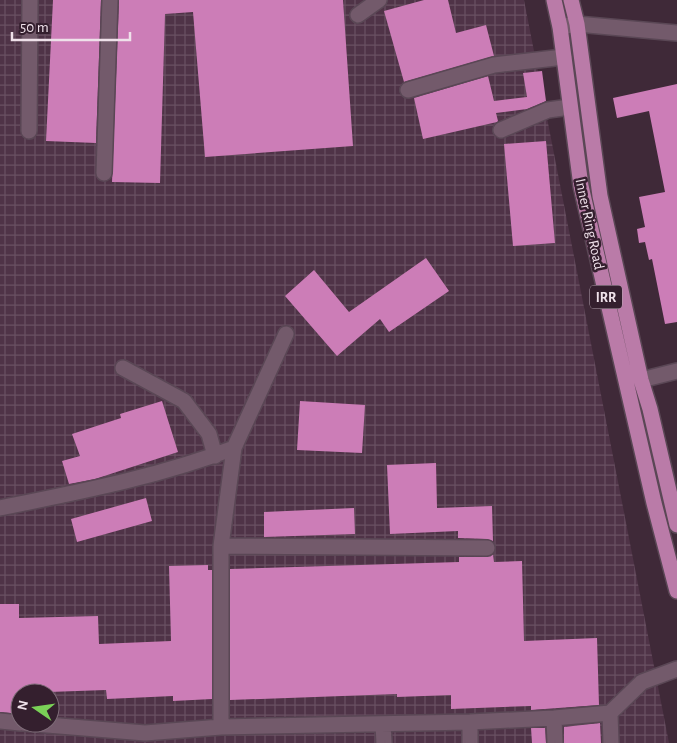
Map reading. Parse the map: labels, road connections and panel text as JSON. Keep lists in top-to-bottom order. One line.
{"streets":{"main road":["Inner Ring Road","IRR"]},"scale_bar":"50 m","north":"left"}
